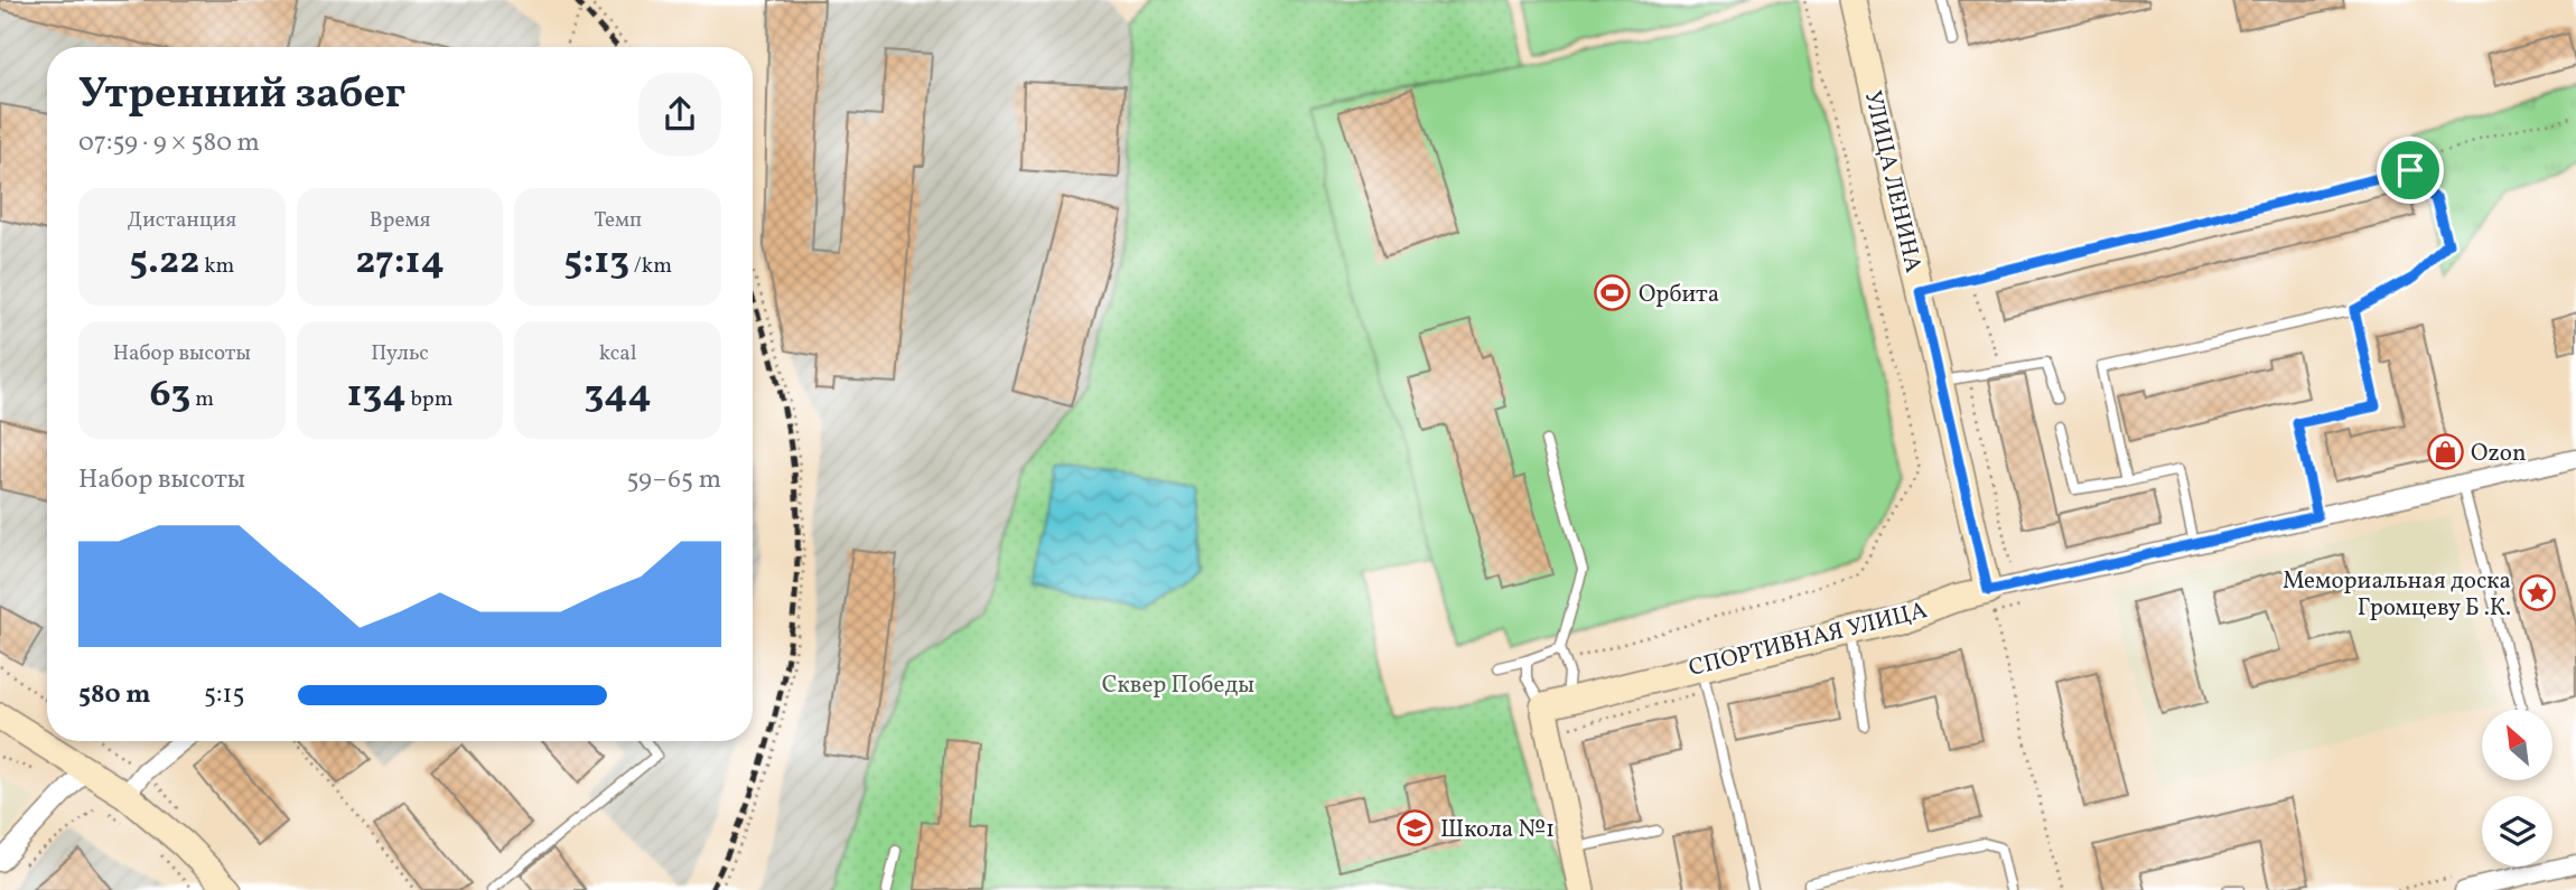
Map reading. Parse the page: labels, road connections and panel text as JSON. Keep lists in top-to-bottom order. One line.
{"streets":{"street":["УЛИЦА ЛЕНИНА","СПОРТИВНАЯ УЛИЦА"]},"crossings":[["УЛИЦА ЛЕНИНА","СПОРТИВНАЯ УЛИЦА"]],"parks":["Сквер Победы"],"places":{"sports":["Орбита"],"shop":["Ozon"],"place":["Мемориальная доска Громцеву Б .К."],"school or university":["Школа №1"]},"north":"top left","page":{"heading":["Утренний забег","07:59 · 9 × 580 m"],"stats":[["Дистанция","5.22 km"],["Время","27:14"],["Темп","5:13 /km"],["Набор высоты","63 m"],["Пульс","134 bpm"],["kcal","344"]],"chart":["Набор высоты","59–65 m"],"list":[{"name":"580 m","note":"5:15"}]}}
